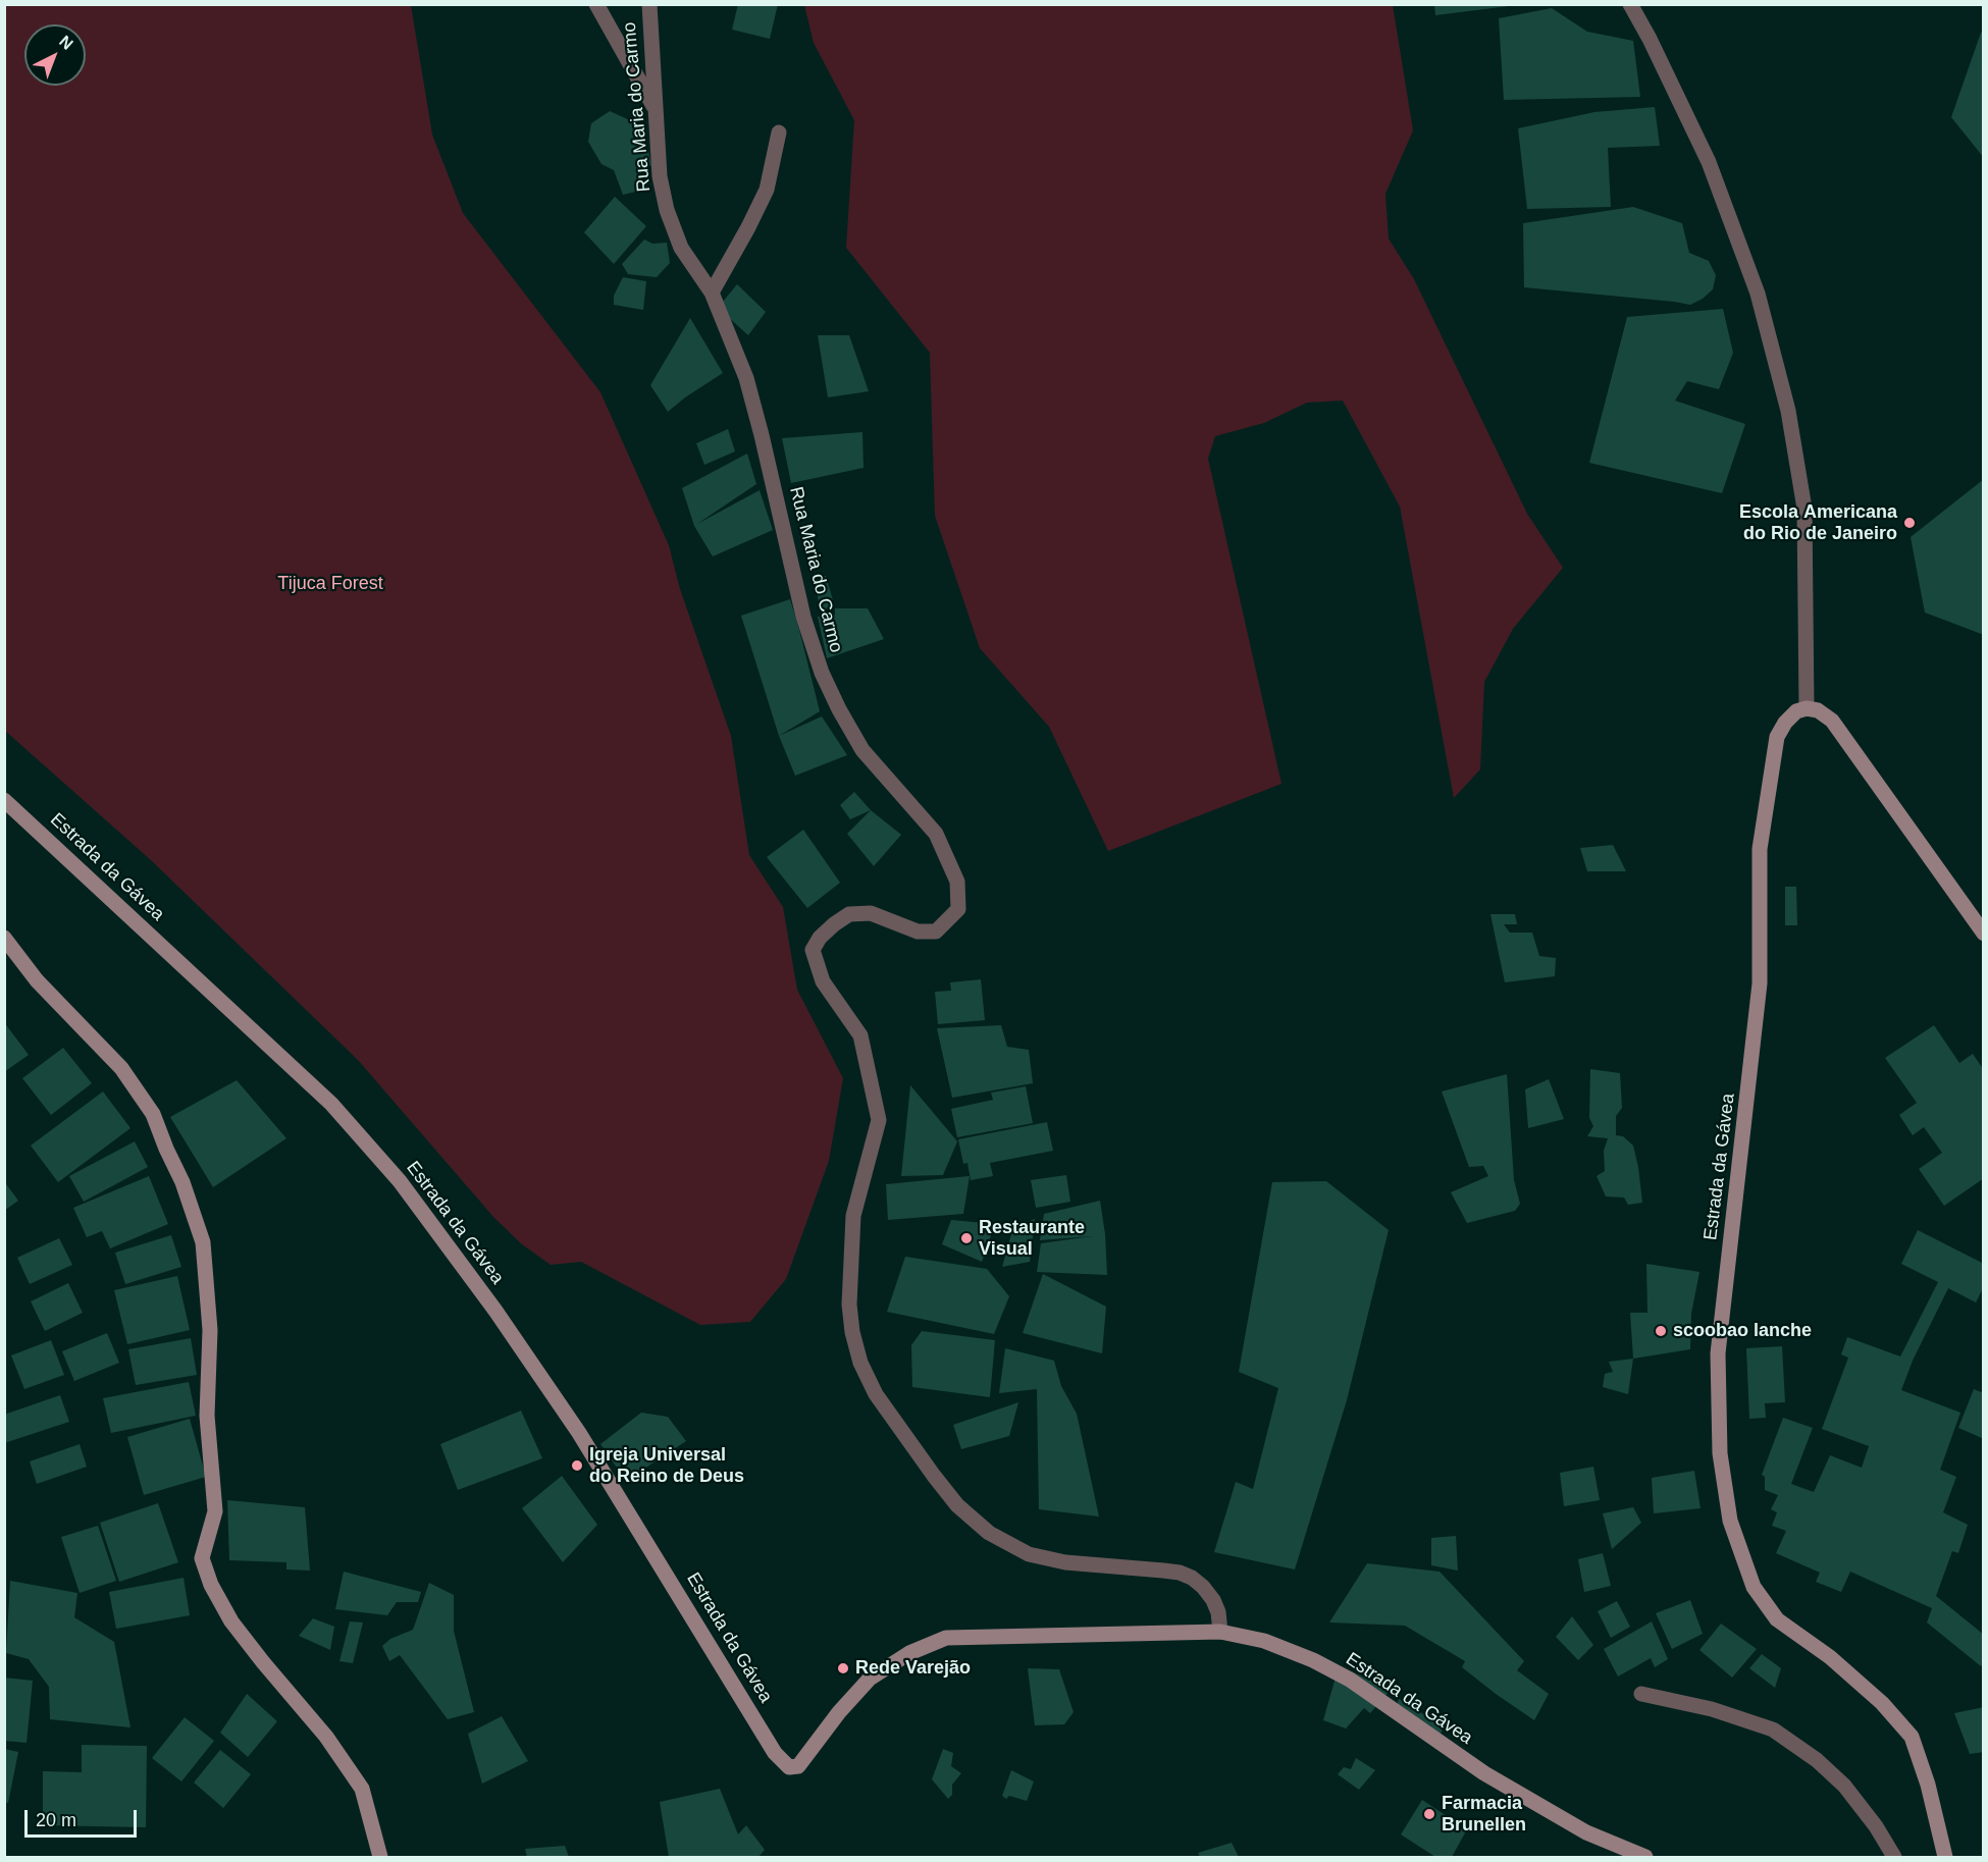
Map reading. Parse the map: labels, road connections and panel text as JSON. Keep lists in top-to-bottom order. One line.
{"streets":{"street":["Rua Maria do Carmo","Estrada da Gávea"]},"crossings":[["Rua Maria do Carmo","Estrada da Gávea"]],"parks":["Tijuca Forest"],"places":["Escola Americana do Rio de Janeiro","Restaurante Visual","scoobao lanche","Igreja Universal do Reino de Deus","Rede Varejão","Farmacia Brunellen"],"scale_bar":"20 m","north":"top right"}
